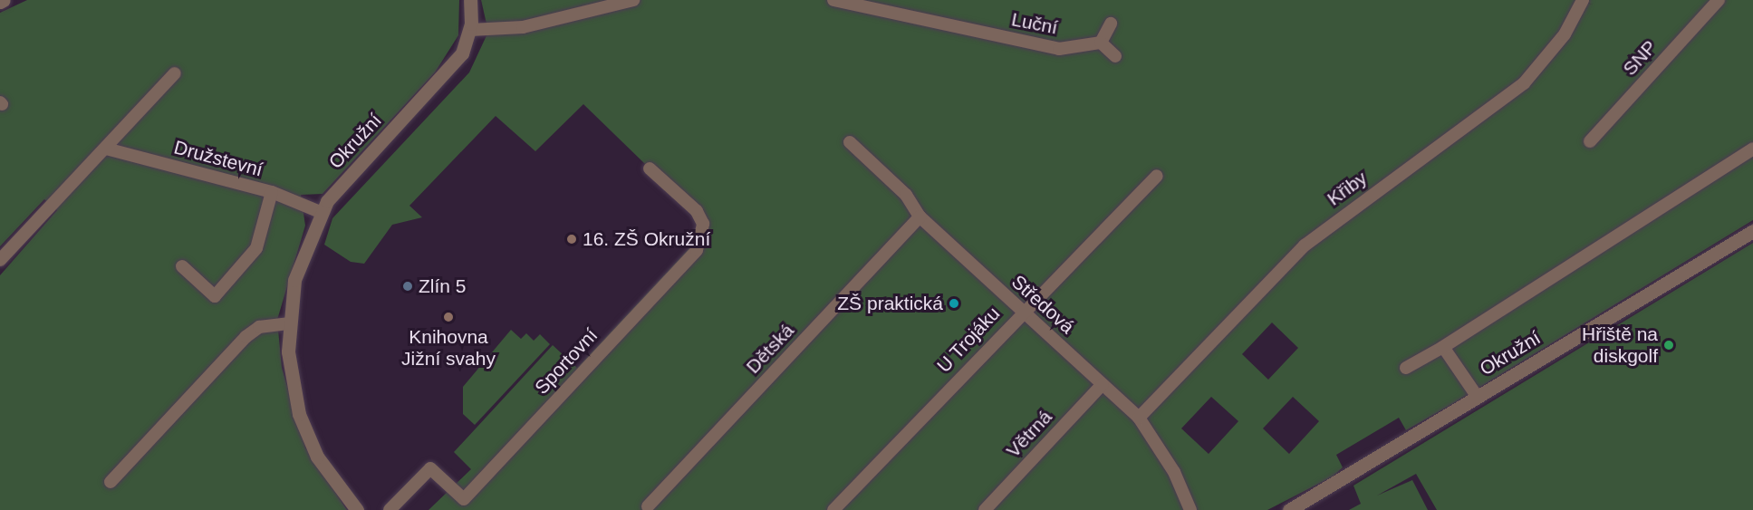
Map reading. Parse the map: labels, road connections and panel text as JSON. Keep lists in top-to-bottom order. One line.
{"streets":{"street":["Luční","SNP","Okružní","Družstevní","Křiby","Středová","U Trojáku","Dětská","Sportovní","Větrná"]},"crossings":[["Okružní","Družstevní"],["Křiby","Středová"],["Středová","U Trojáku"],["Středová","Dětská"],["Středová","Větrná"]],"places":["16. ZŠ Okružní","Zlín 5","ZŠ praktická","Knihovna Jižní svahy","Hřiště na diskgolf"]}
